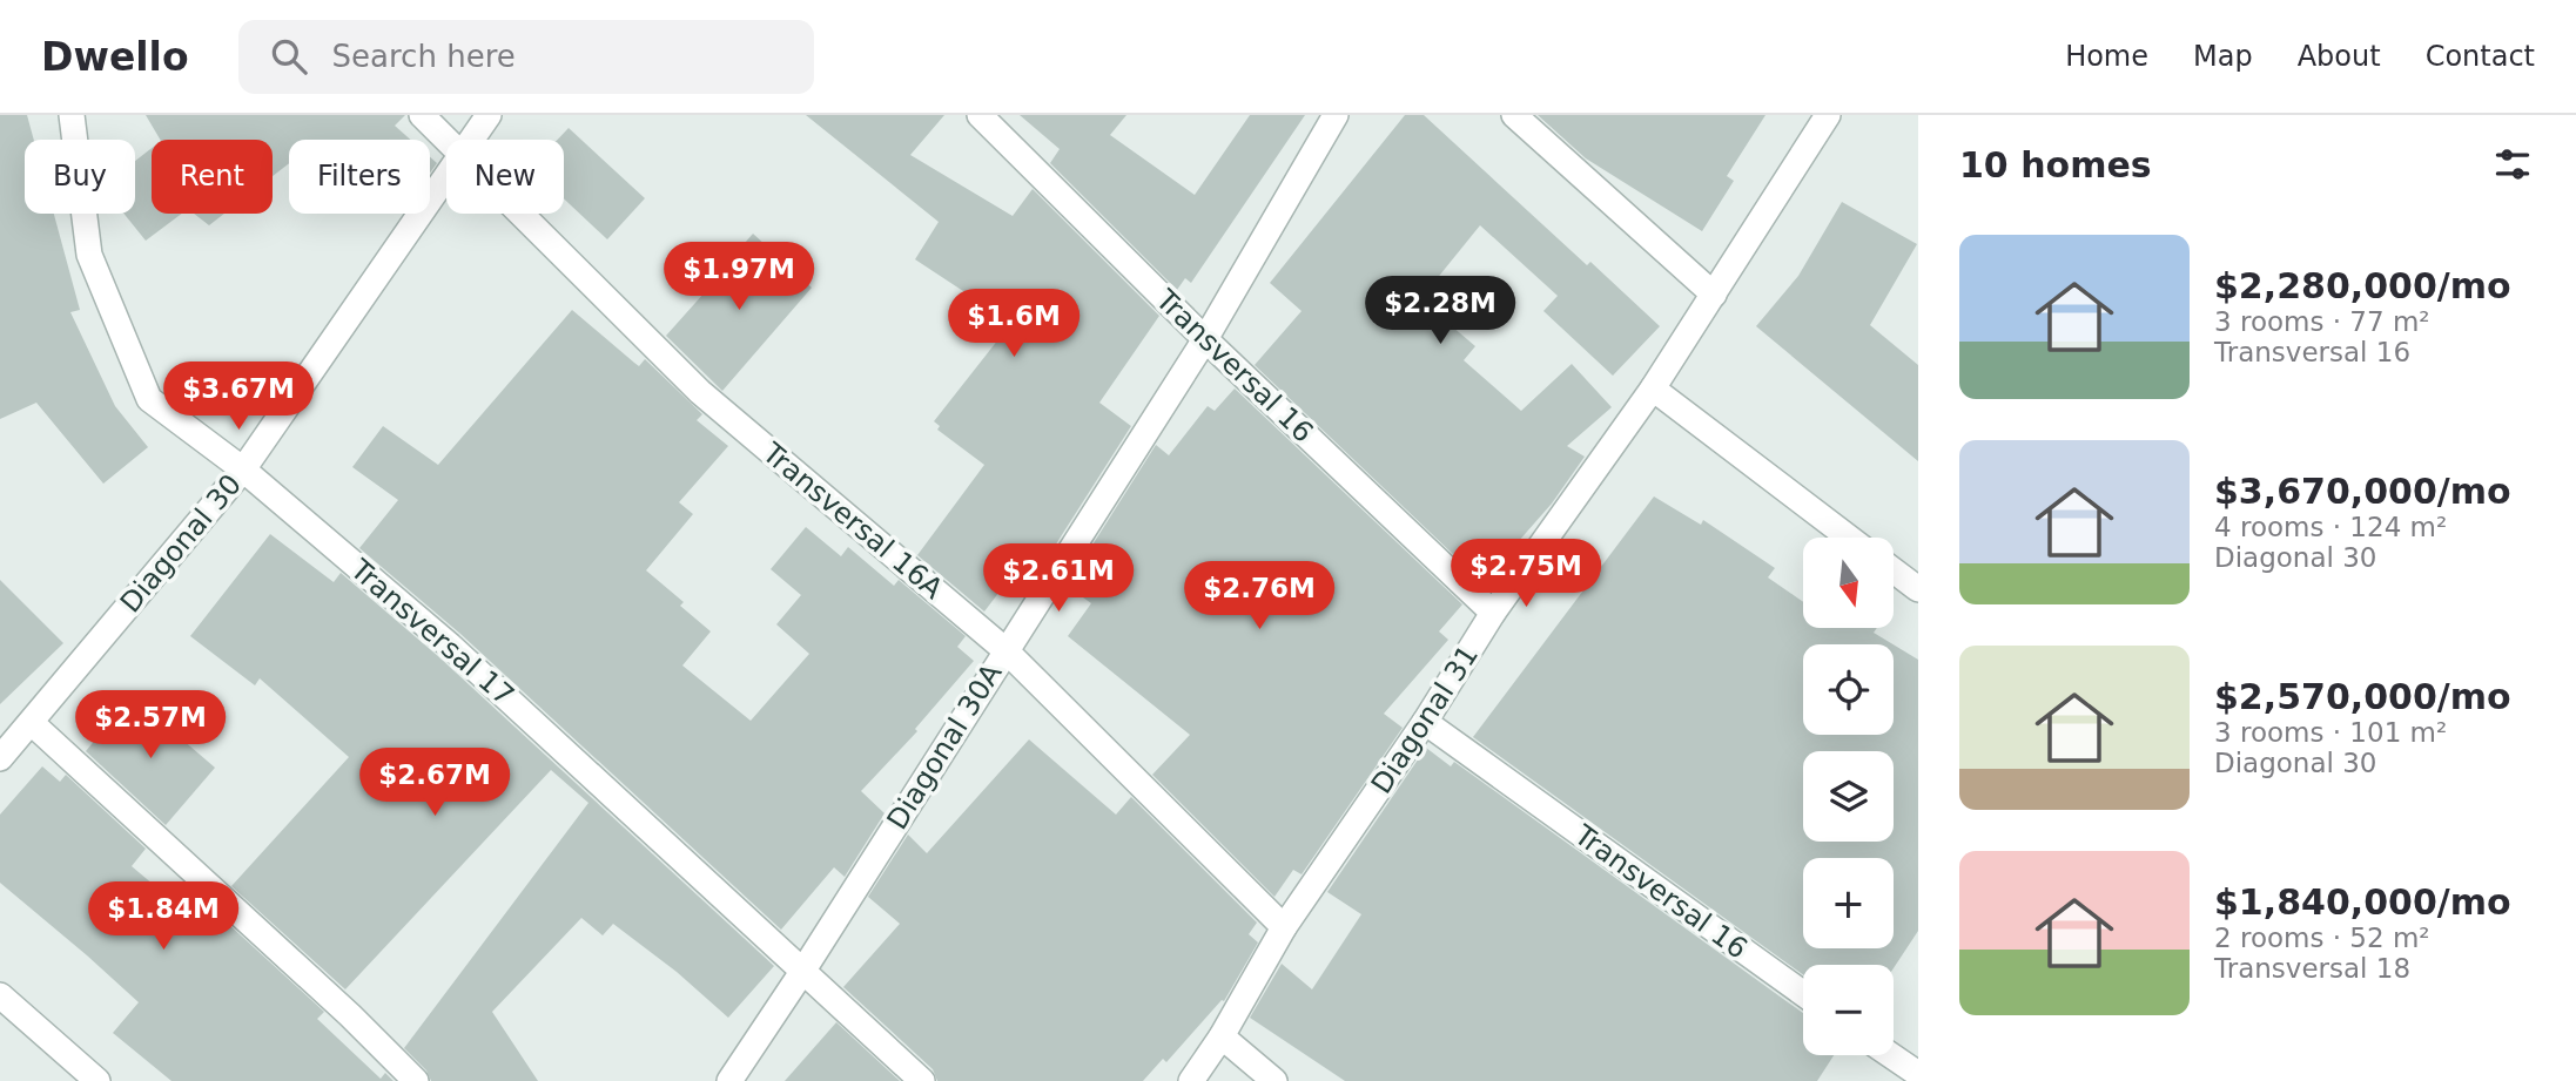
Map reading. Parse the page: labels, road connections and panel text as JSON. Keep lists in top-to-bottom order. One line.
{"streets":{"street":["Transversal 16","Transversal 16A","Diagonal 30","Transversal 17","Diagonal 31","Diagonal 30A"]},"crossings":[["Transversal 16","Diagonal 31"],["Transversal 16","Diagonal 30A"],["Transversal 16A","Diagonal 31"],["Transversal 16A","Diagonal 30A"],["Diagonal 30","Transversal 17"],["Transversal 17","Diagonal 30A"]],"north":"bottom","page":{"header":"Dwello","search":"Search here","nav":["Home","Map","About","Contact"],"heading":"10 homes","chip":["Buy","Rent","Filters","New"],"list":[{"name":"$2,280,000/mo","note":"3 rooms · 77 m² · Transversal 16"},{"name":"$3,670,000/mo","note":"4 rooms · 124 m² · Diagonal 30"},{"name":"$2,570,000/mo","note":"3 rooms · 101 m² · Diagonal 30"},{"name":"$1,840,000/mo","note":"2 rooms · 52 m² · Transversal 18"}],"price":["$1.97M","$2.28M","$1.6M","$3.67M","$2.75M","$2.61M","$2.76M","$2.57M","$2.67M","$1.84M"],"map_buttons":["+","−"]}}
